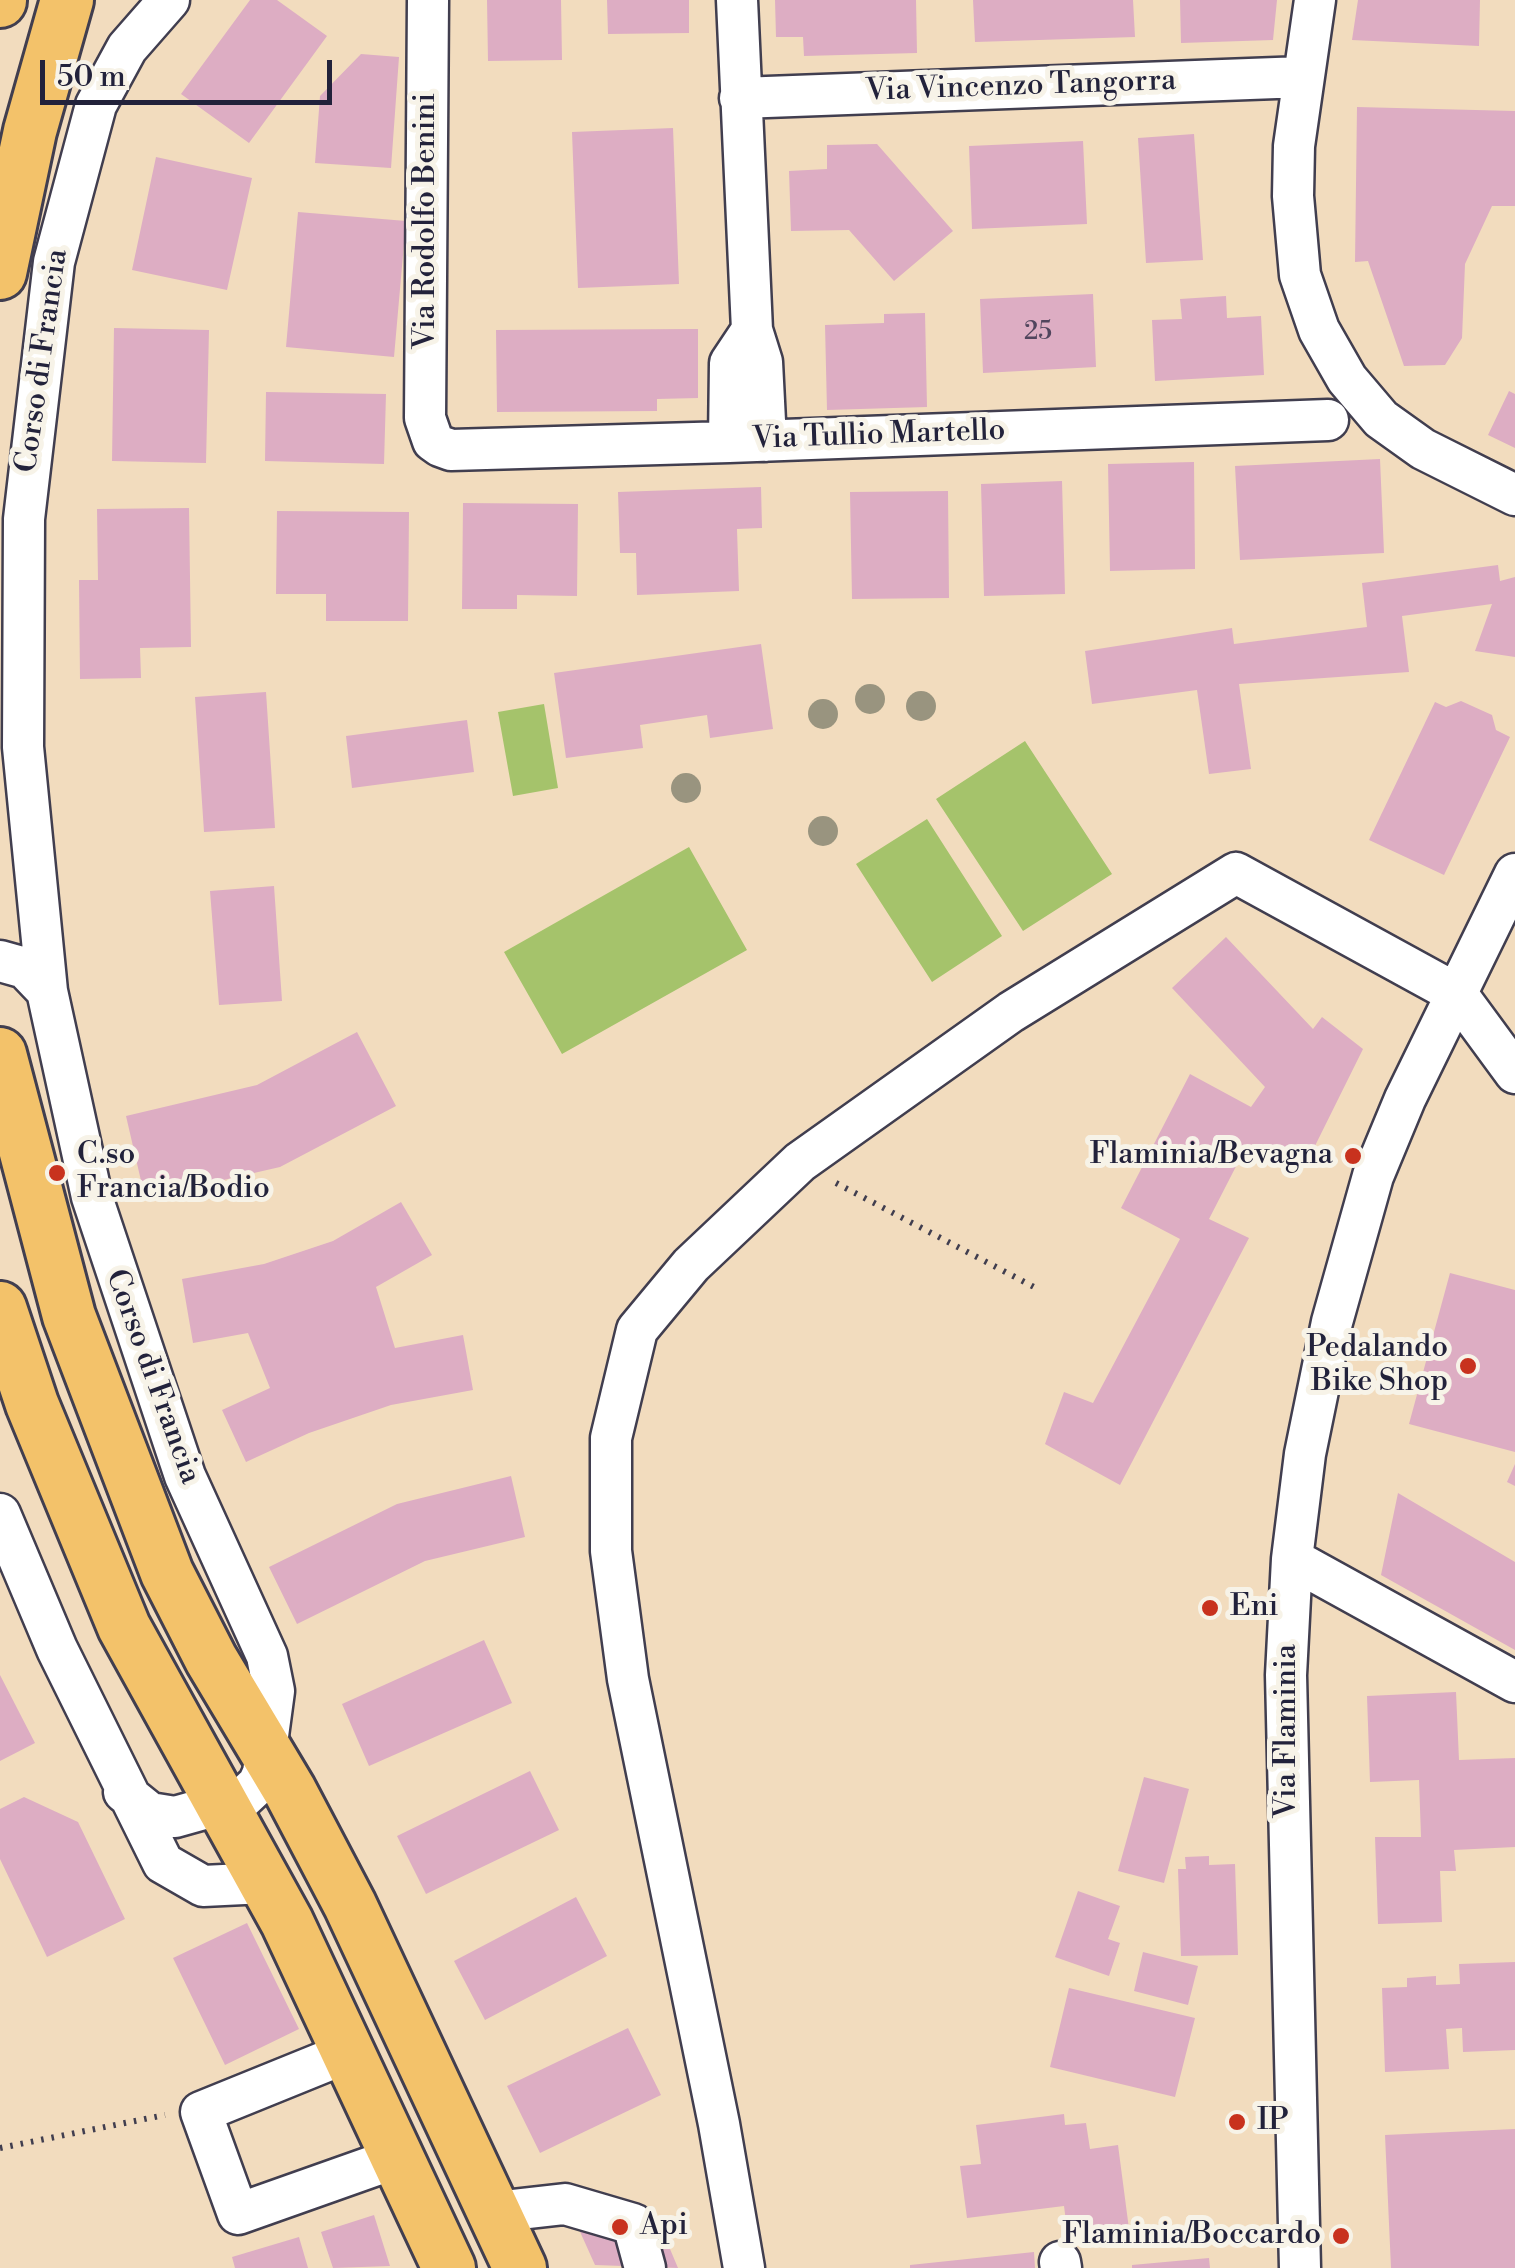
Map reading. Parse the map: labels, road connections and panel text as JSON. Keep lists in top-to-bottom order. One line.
{"streets":{"main road":["Corso di Francia"],"street":["Via Vincenzo Tangorra","Via Rodolfo Benini","Via Tullio Martello","Via Flaminia"]},"crossings":[["Via Rodolfo Benini","Via Tullio Martello"]],"places":["Flaminia/Bevagna","C.so Francia/Bodio","Pedalando Bike Shop","Eni","IP","Api","Flaminia/Boccardo"],"house_numbers":["25"],"scale_bar":"50 m"}
